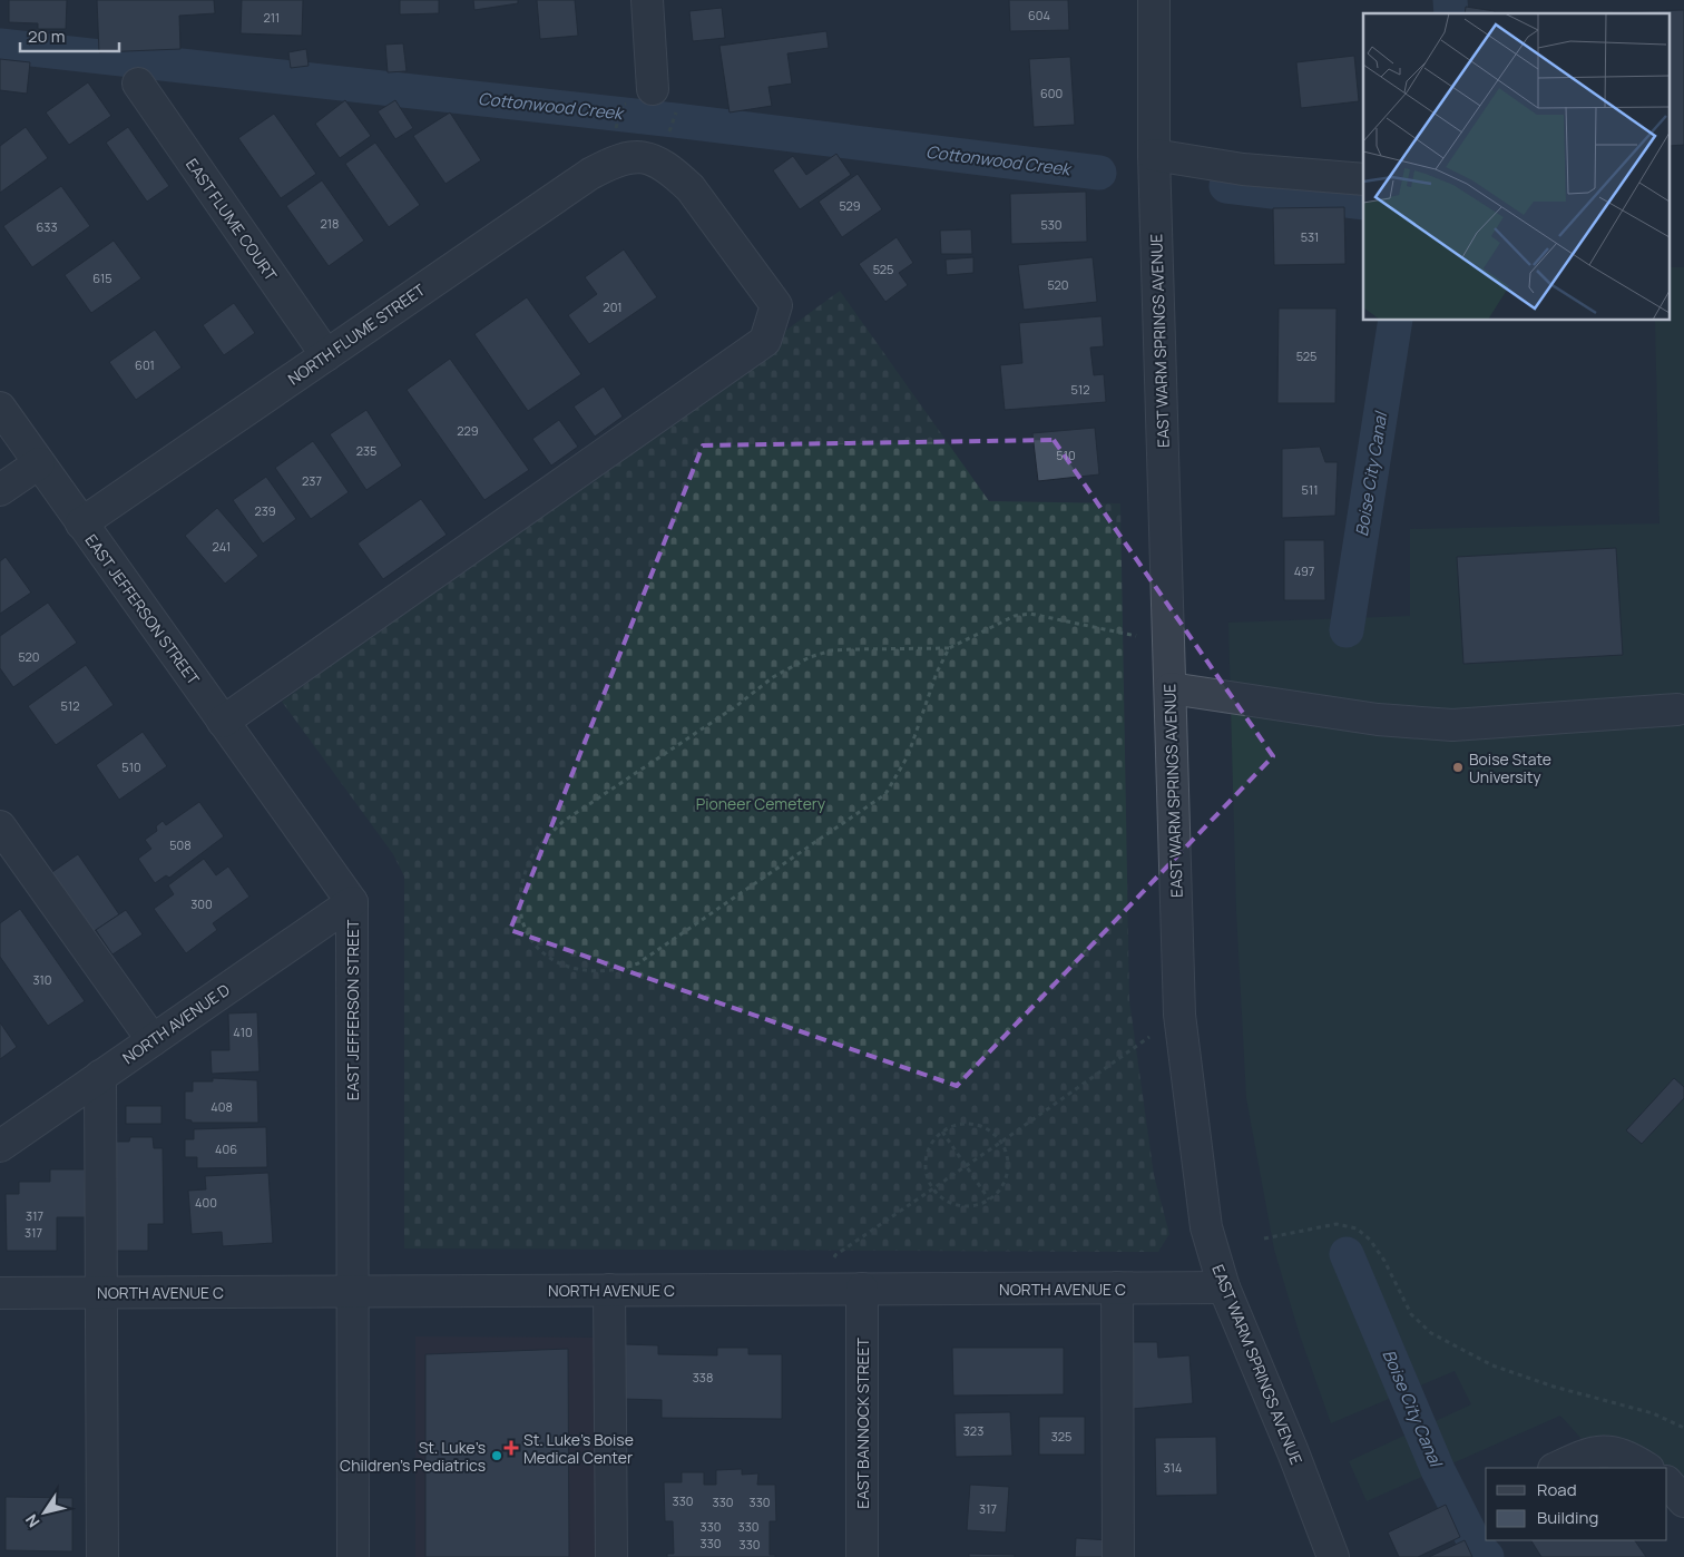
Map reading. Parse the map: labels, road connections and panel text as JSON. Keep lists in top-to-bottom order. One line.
{"streets":{"street":["EAST FLUME COURT","NORTH FLUME STREET","EAST WARM SPRINGS AVENUE","EAST JEFFERSON STREET","NORTH AVENUE D","NORTH AVENUE C","EAST BANNOCK STREET"]},"crossings":[["EAST FLUME COURT","NORTH FLUME STREET"],["NORTH FLUME STREET","EAST JEFFERSON STREET"],["EAST WARM SPRINGS AVENUE","NORTH AVENUE C"],["EAST JEFFERSON STREET","NORTH AVENUE D"],["EAST JEFFERSON STREET","NORTH AVENUE C"],["NORTH AVENUE C","EAST BANNOCK STREET"]],"water":["Cottonwood Creek","Boise City Canal"],"parks":["Pioneer Cemetery"],"places":{"other":["Boise State University","St. Luke’s Children’s Pediatrics"],"health":["St. Luke's Boise Medical Center"]},"house_numbers":["604","211","600","529","218","530","633","531","525","615","520","201","525","601","512","229","235","510","237","511","239","241","497","520","512","510","508","300","310","410","408","406","400","317","317","338","323","325","314","330","330","330","317","330","330","330","330"],"legend":["Road","Building"],"scale_bar":"20 m","north":"bottom left"}
